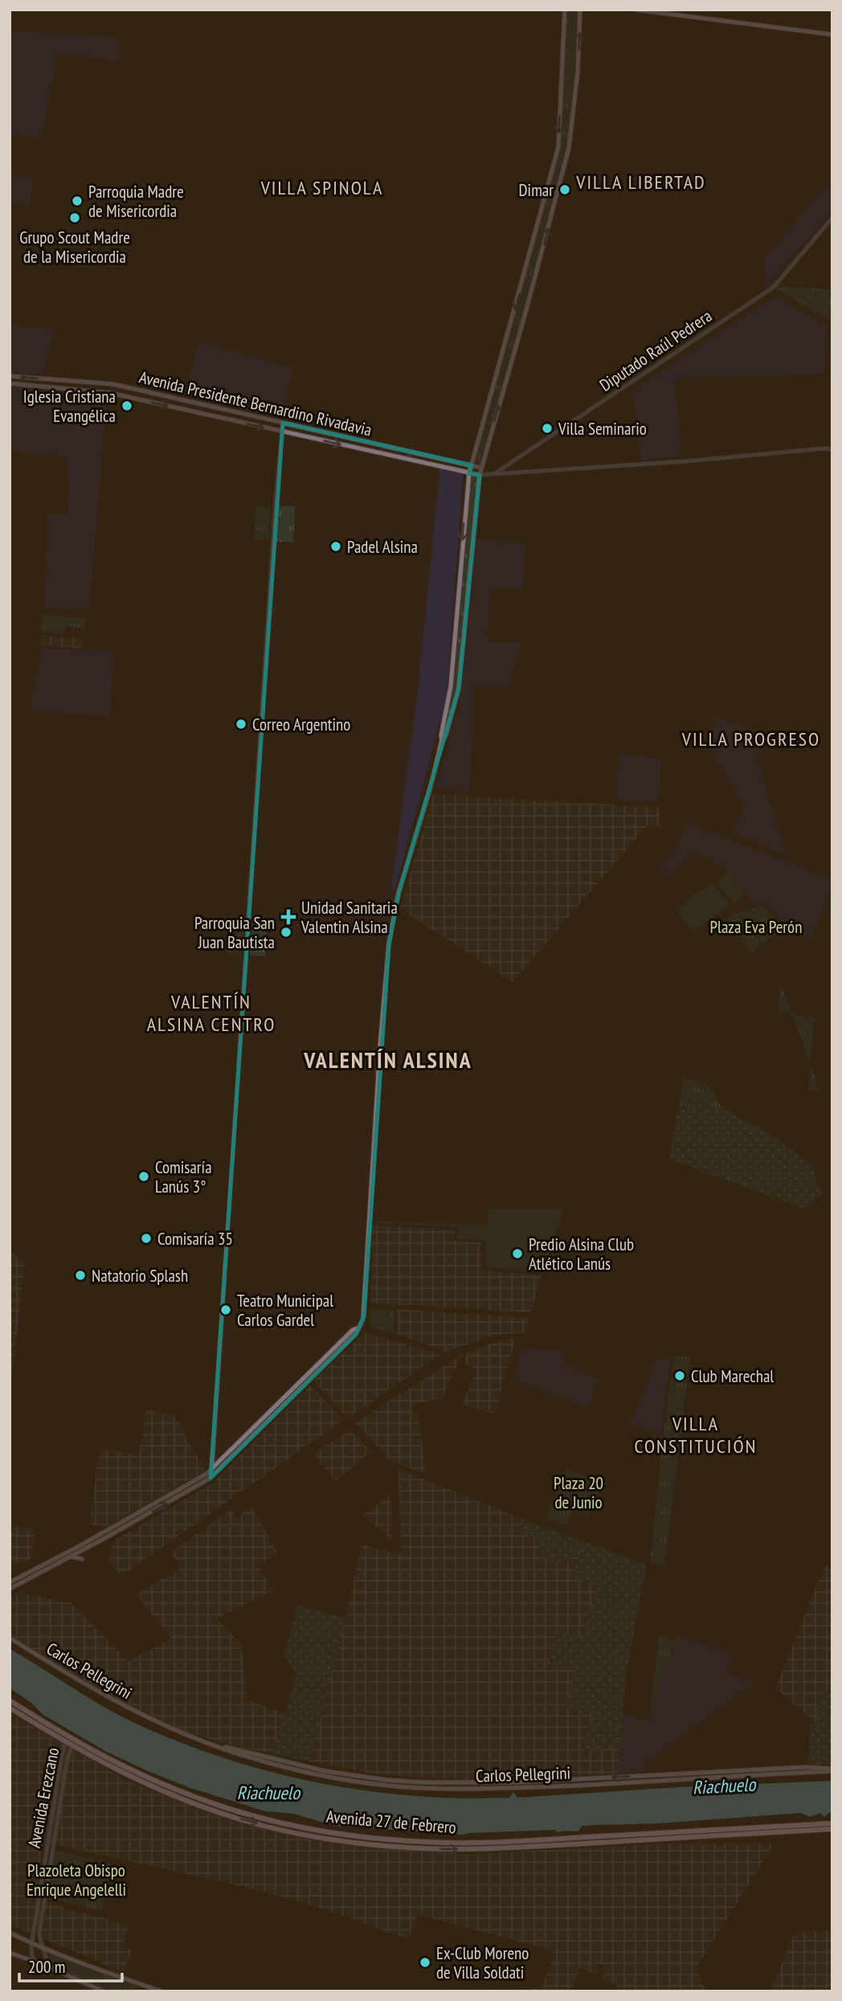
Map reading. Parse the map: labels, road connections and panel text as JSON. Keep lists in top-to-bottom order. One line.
{"streets":{"main road":["Avenida Presidente Bernardino Rivadavia","Carlos Pellegrini","Avenida 27 de Febrero"],"street":["Diputado Raúl Pedrera","Avenida Erezcano"]},"crossings":[["Diputado Raúl Pedrera","Avenida Presidente Bernardino Rivadavia"],["Avenida Erezcano","Avenida 27 de Febrero"]],"districts":["VILLA LIBERTAD","VILLA SPINOLA","VILLA PROGRESO","VALENTÍN ALSINA CENTRO","VALENTÍN ALSINA","VILLA CONSTITUCIÓN"],"water":["Riachuelo"],"parks":["Plaza Eva Perón","Plaza 20 de Junio","Plazoleta Obispo Enrique Angelelli"],"places":{"other":["Dimar","Parroquia Madre de Misericordia","Grupo Scout Madre de la Misericordia","Iglesia Cristiana Evangélica","Villa Seminario","Padel Alsina","Correo Argentino","Parroquia San Juan Bautista","Comisaría Lanús 3°","Comisaría 35","Predio Alsina Club Atlético Lanús","Natatorio Splash","Teatro Municipal Carlos Gardel","Club Marechal","Ex-Club Moreno de Villa Soldati"],"health":["Unidad Sanitaria Valentin Alsina"]},"scale_bar":"200 m"}
